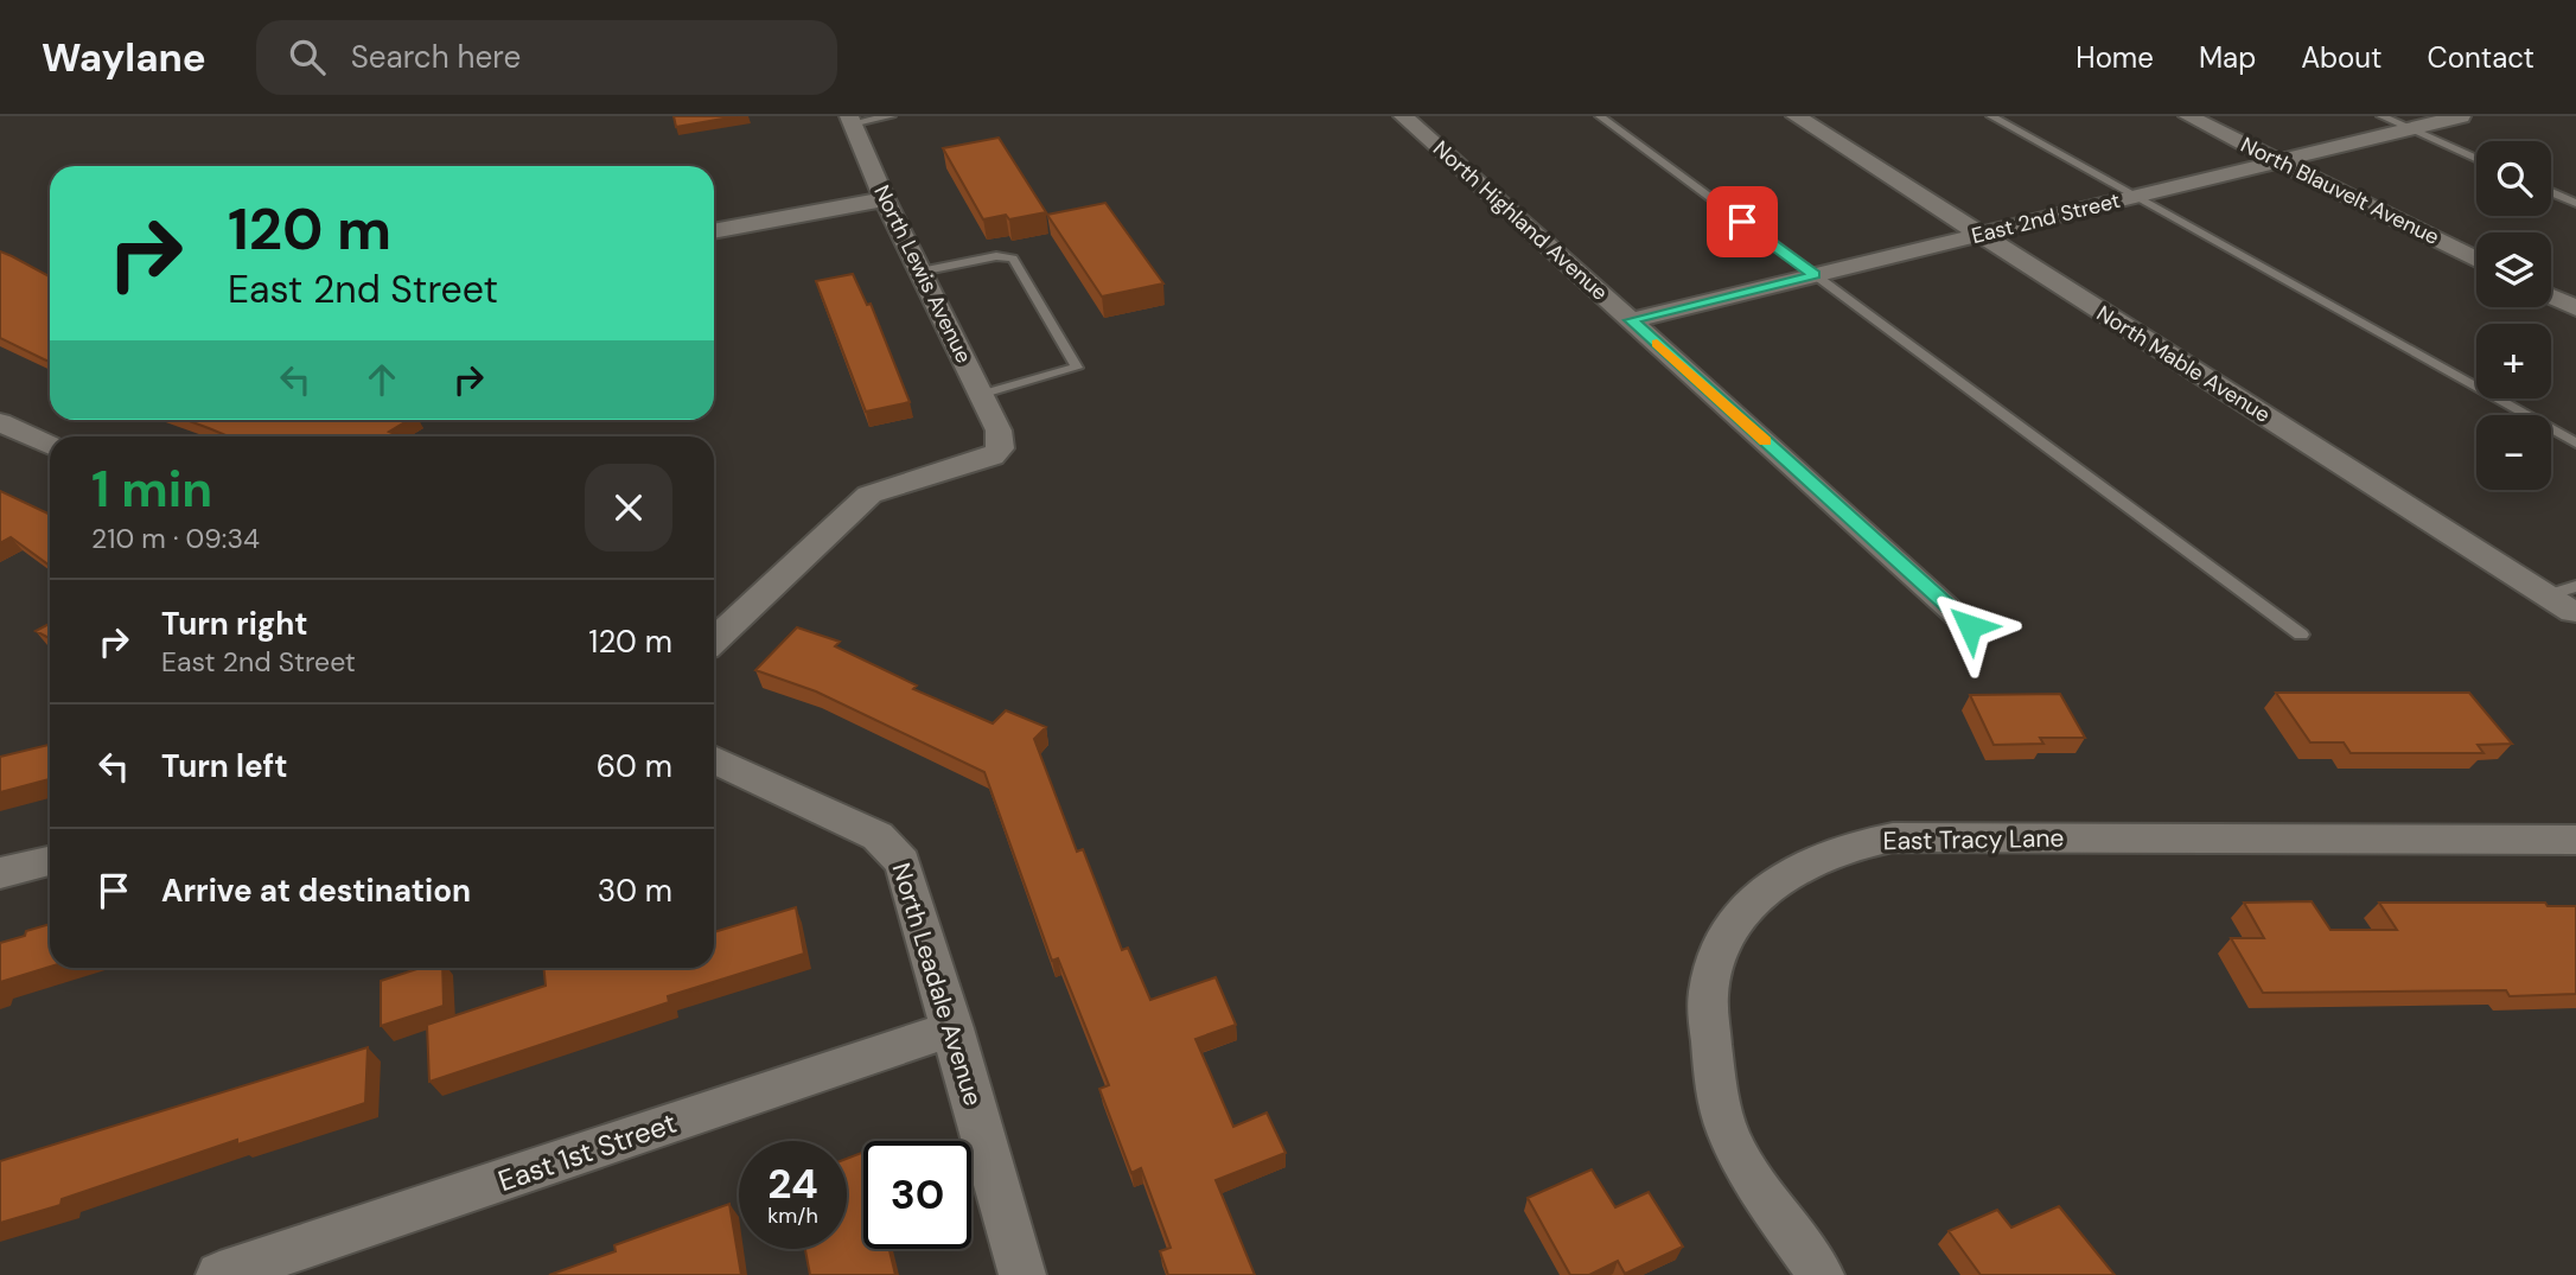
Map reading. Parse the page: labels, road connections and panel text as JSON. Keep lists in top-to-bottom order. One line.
{"streets":{"street":["North Blauvelt Avenue","East 2nd Street","North Highland Avenue","North Lewis Avenue","North Mable Avenue","East Tracy Lane","North Leadale Avenue","East 1st Street"]},"crossings":[["North Blauvelt Avenue","East 2nd Street"],["East 2nd Street","North Highland Avenue"],["East 2nd Street","North Mable Avenue"],["North Leadale Avenue","East 1st Street"]],"page":{"header":"Waylane","search":"Search here","nav":["Home","Map","About","Contact"],"map_buttons":["+","−"],"turn":["120 m","East 2nd Street"],"heading":["1 min","210 m · 09:34"],"list":[{"name":"Turn right","note":"East 2nd Street","value":"120 m"},{"name":"Turn left","value":"60 m"},{"name":"Arrive at destination","value":"30 m"}],"speed":"24 km/h","limit":"30"}}
